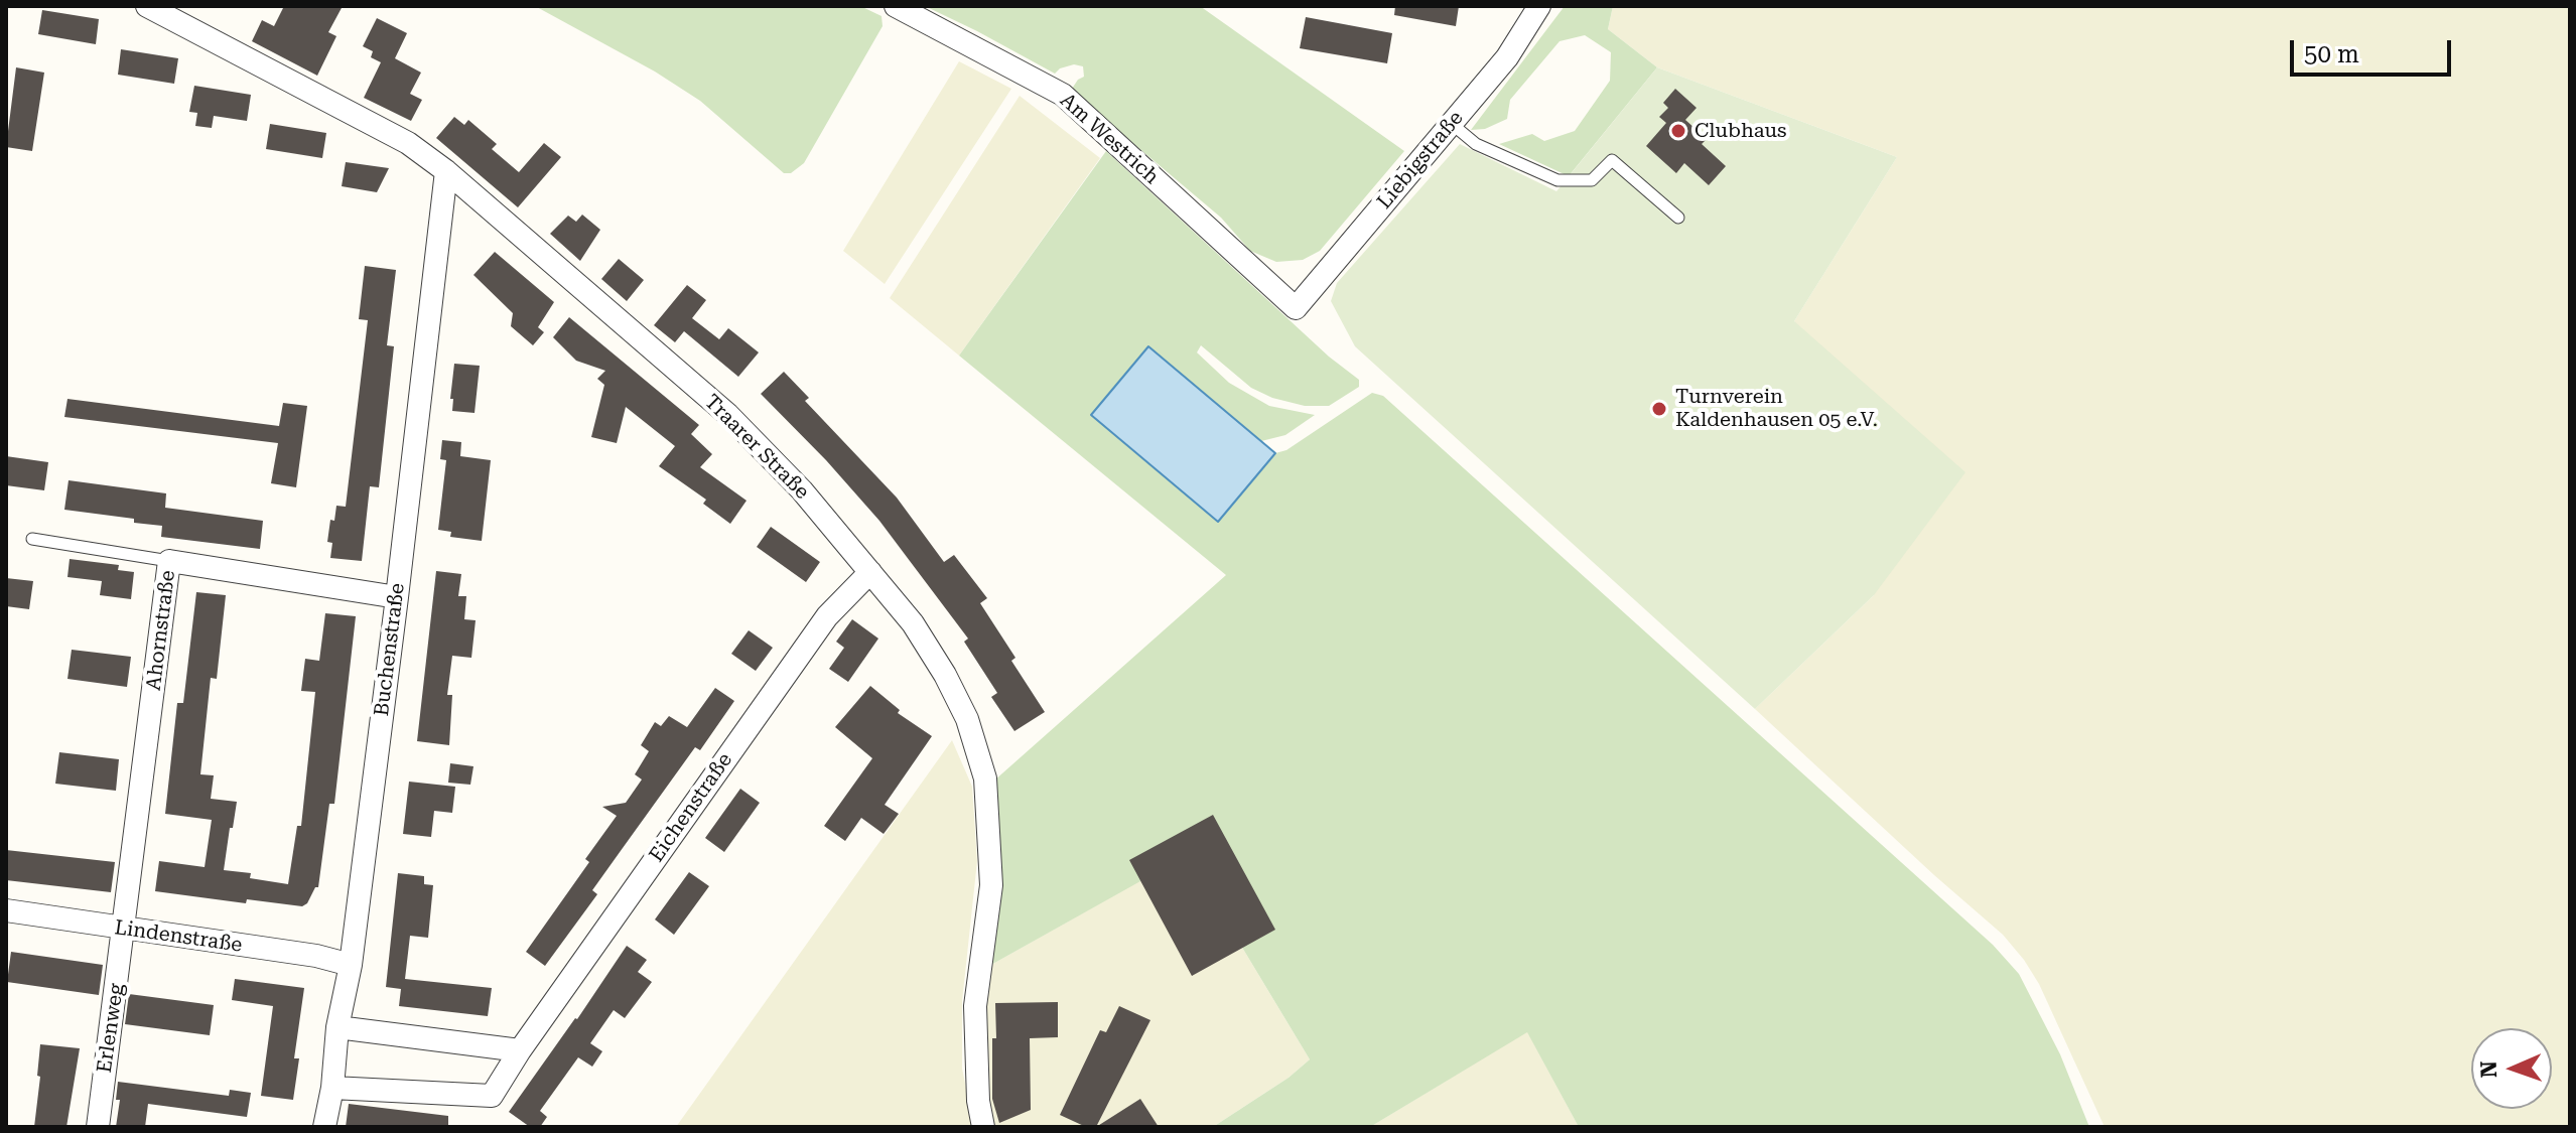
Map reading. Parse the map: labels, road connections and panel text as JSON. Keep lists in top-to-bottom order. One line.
{"streets":{"street":["Am Westrich","Liebigstraße","Traarer Straße","Ahornstraße","Buchenstraße","Eichenstraße","Lindenstraße","Erlenweg"]},"crossings":[["Am Westrich","Liebigstraße"],["Traarer Straße","Buchenstraße"],["Traarer Straße","Eichenstraße"],["Ahornstraße","Buchenstraße"],["Ahornstraße","Lindenstraße"],["Ahornstraße","Erlenweg"],["Buchenstraße","Eichenstraße"],["Buchenstraße","Lindenstraße"],["Lindenstraße","Erlenweg"]],"places":["Clubhaus","Turnverein Kaldenhausen 05 e.V."],"scale_bar":"50 m","north":"left"}
